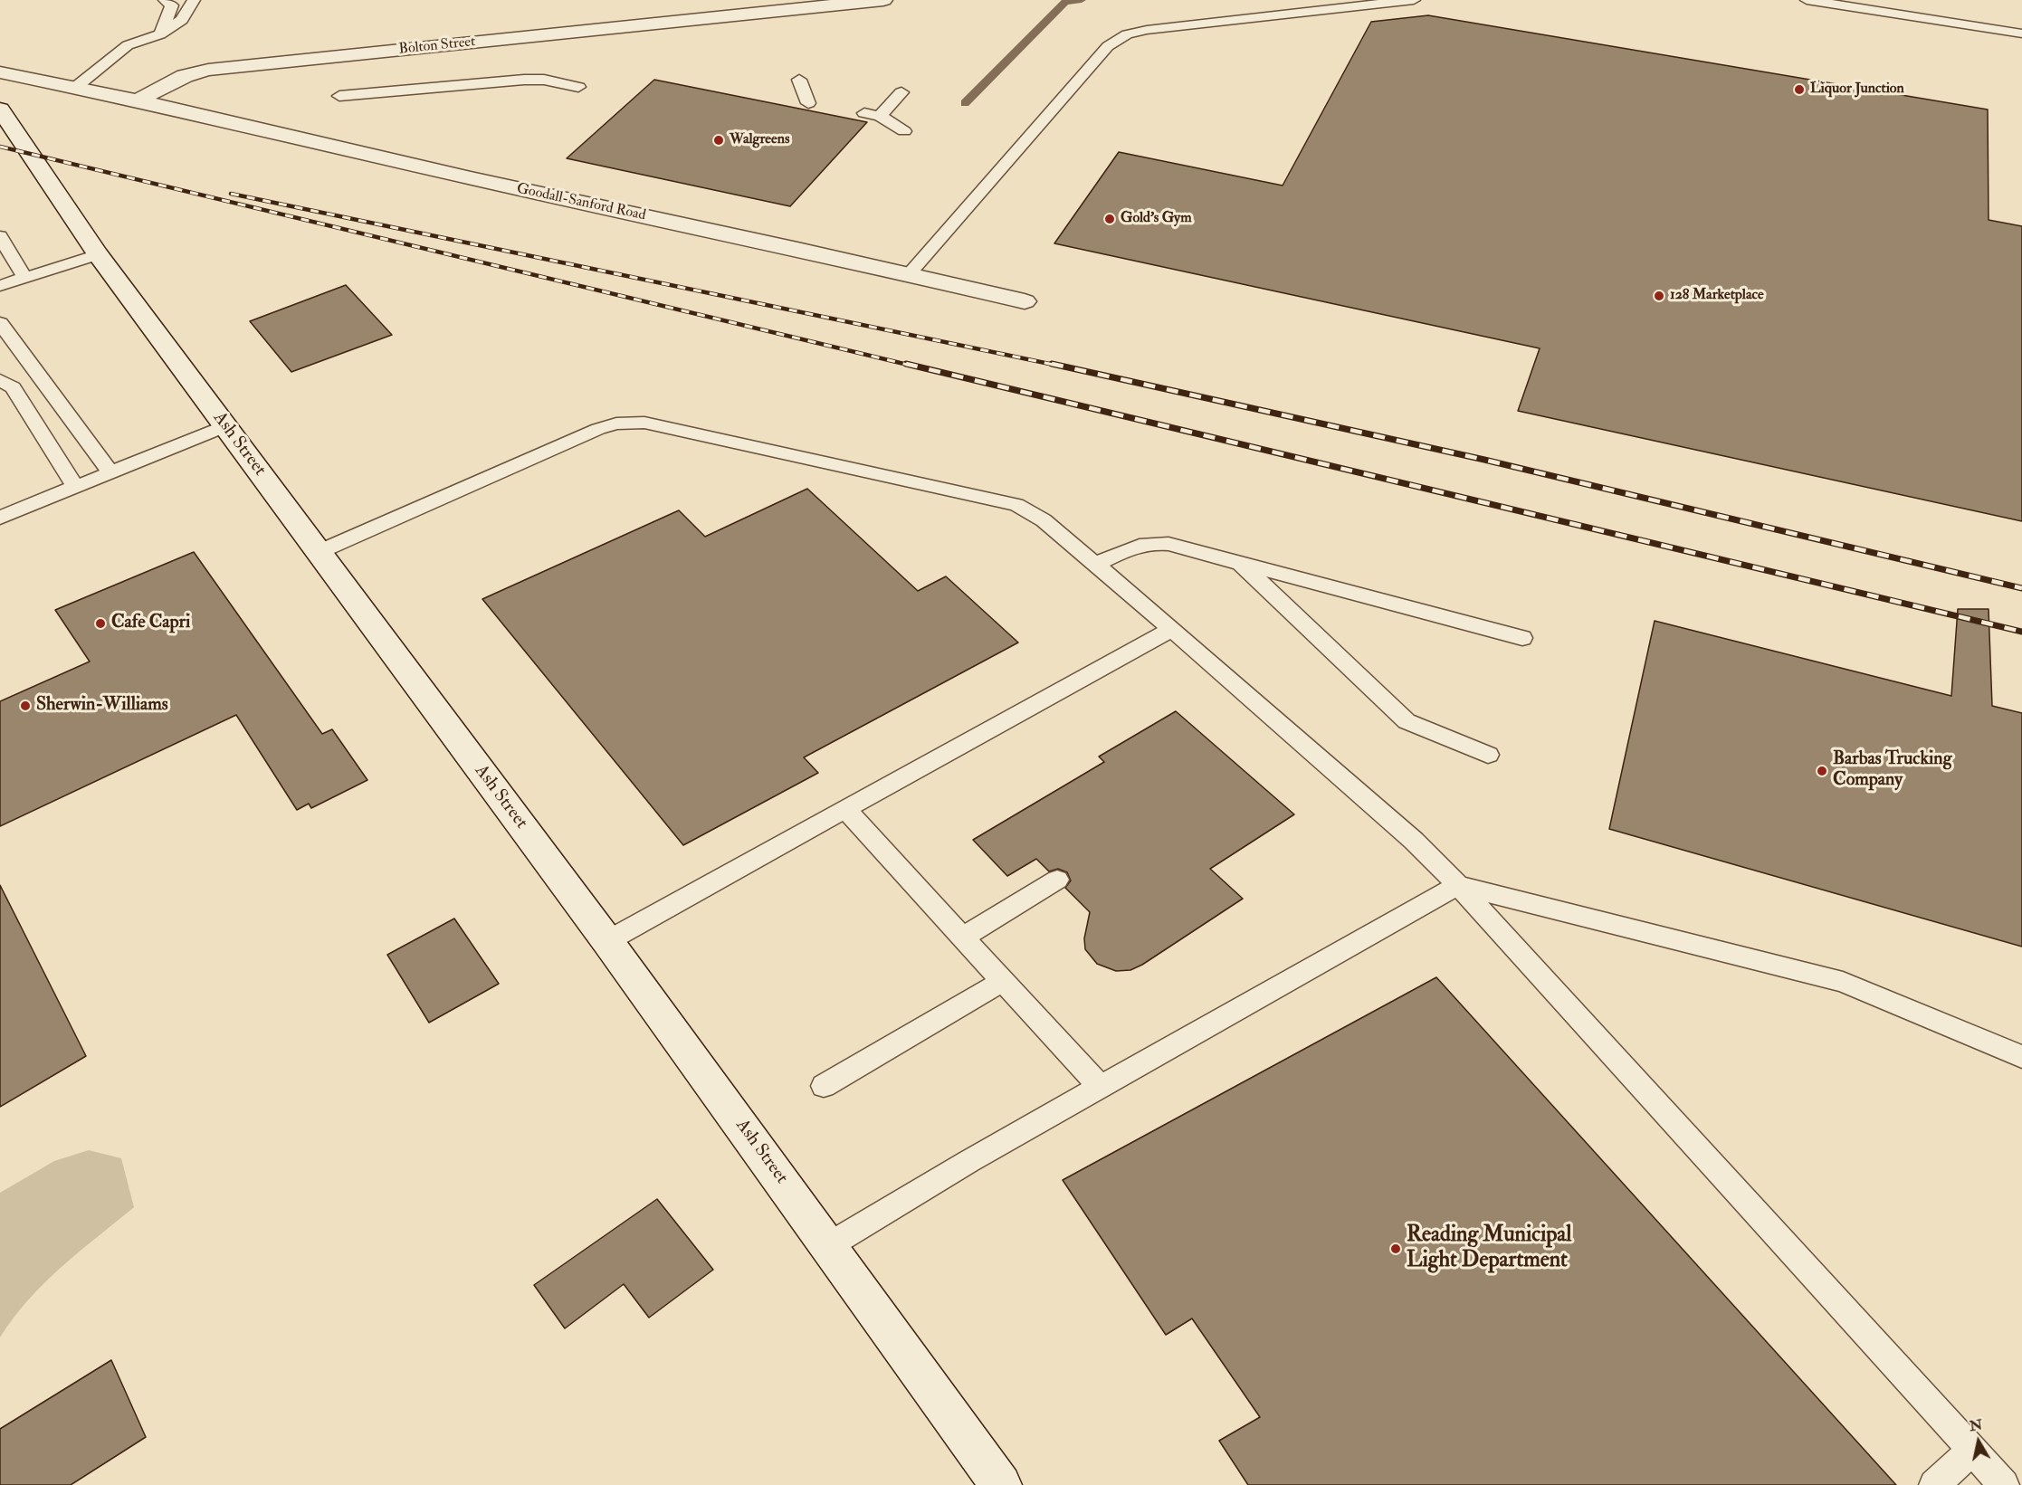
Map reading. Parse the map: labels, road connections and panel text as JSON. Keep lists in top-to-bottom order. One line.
{"streets":{"street":["Bolton Street","Goodall-Sanford Road","Ash Street"]},"crossings":[["Bolton Street","Goodall-Sanford Road"]],"places":["Liquor Junction","Walgreens","Gold's Gym","128 Marketplace","Cafe Capri","Sherwin-Williams","Barbas Trucking Company","Reading Municipal Light Department"],"north":"top"}
